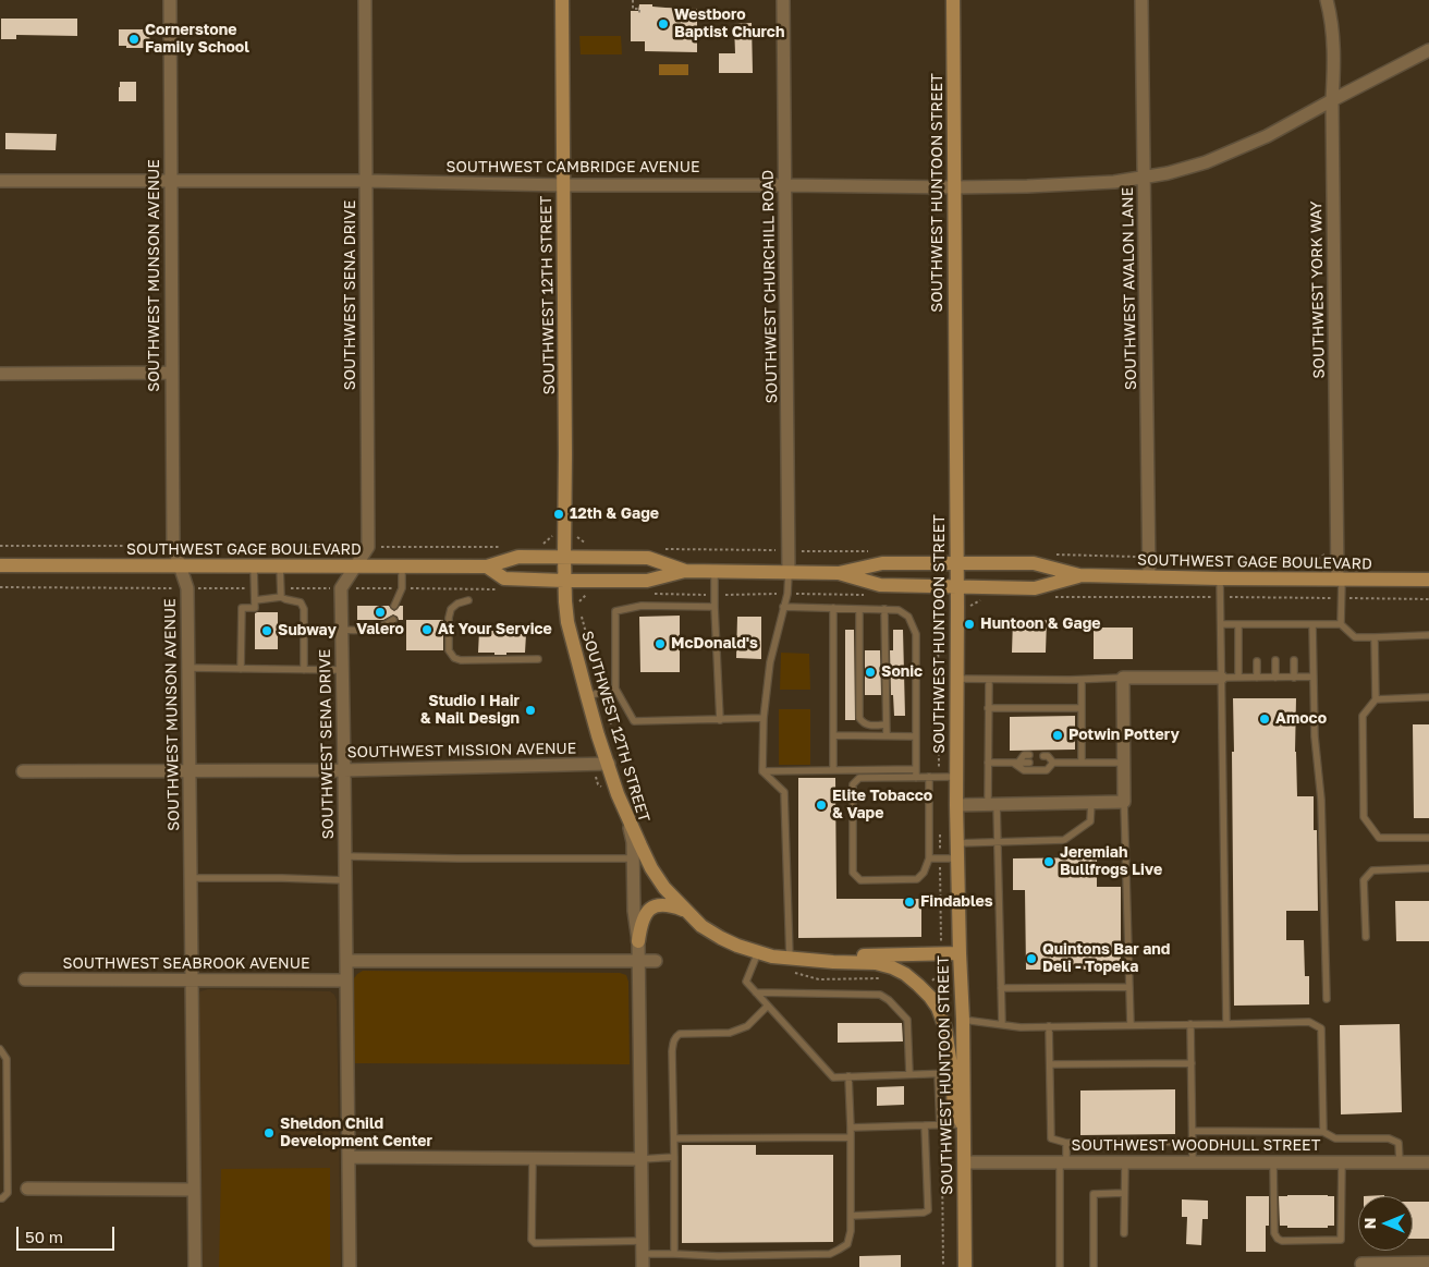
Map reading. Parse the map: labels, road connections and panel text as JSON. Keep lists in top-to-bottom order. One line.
{"streets":{"main road":["SOUTHWEST HUNTOON STREET","SOUTHWEST 12TH STREET","SOUTHWEST GAGE BOULEVARD"],"street":["SOUTHWEST CAMBRIDGE AVENUE","SOUTHWEST MUNSON AVENUE","SOUTHWEST CHURCHILL ROAD","SOUTHWEST AVALON LANE","SOUTHWEST YORK WAY","SOUTHWEST SENA DRIVE","SOUTHWEST MISSION AVENUE","SOUTHWEST SEABROOK AVENUE","SOUTHWEST WOODHULL STREET"]},"crossings":[["SOUTHWEST CAMBRIDGE AVENUE","SOUTHWEST HUNTOON STREET"],["SOUTHWEST CAMBRIDGE AVENUE","SOUTHWEST MUNSON AVENUE"],["SOUTHWEST CAMBRIDGE AVENUE","SOUTHWEST CHURCHILL ROAD"],["SOUTHWEST CAMBRIDGE AVENUE","SOUTHWEST AVALON LANE"],["SOUTHWEST CAMBRIDGE AVENUE","SOUTHWEST YORK WAY"],["SOUTHWEST CAMBRIDGE AVENUE","SOUTHWEST SENA DRIVE"],["SOUTHWEST CAMBRIDGE AVENUE","SOUTHWEST 12TH STREET"],["SOUTHWEST HUNTOON STREET","SOUTHWEST GAGE BOULEVARD"],["SOUTHWEST HUNTOON STREET","SOUTHWEST WOODHULL STREET"],["SOUTHWEST MUNSON AVENUE","SOUTHWEST GAGE BOULEVARD"],["SOUTHWEST MUNSON AVENUE","SOUTHWEST MISSION AVENUE"],["SOUTHWEST MUNSON AVENUE","SOUTHWEST SEABROOK AVENUE"],["SOUTHWEST CHURCHILL ROAD","SOUTHWEST GAGE BOULEVARD"],["SOUTHWEST AVALON LANE","SOUTHWEST GAGE BOULEVARD"],["SOUTHWEST YORK WAY","SOUTHWEST GAGE BOULEVARD"],["SOUTHWEST SENA DRIVE","SOUTHWEST GAGE BOULEVARD"],["SOUTHWEST SENA DRIVE","SOUTHWEST MISSION AVENUE"],["SOUTHWEST SENA DRIVE","SOUTHWEST SEABROOK AVENUE"],["SOUTHWEST 12TH STREET","SOUTHWEST GAGE BOULEVARD"],["SOUTHWEST 12TH STREET","SOUTHWEST MISSION AVENUE"]],"places":["Westboro Baptist Church","Cornerstone Family School","12th & Gage","Valero","Huntoon & Gage","At Your Service","Subway","McDonald's","Sonic","Studio I Hair & Nail Design","Amoco","Potwin Pottery","Elite Tobacco & Vape","Jeremiah Bullfrogs Live","Findables","Quintons Bar and Deli - Topeka","Sheldon Child Development Center"],"scale_bar":"50 m","north":"left"}
